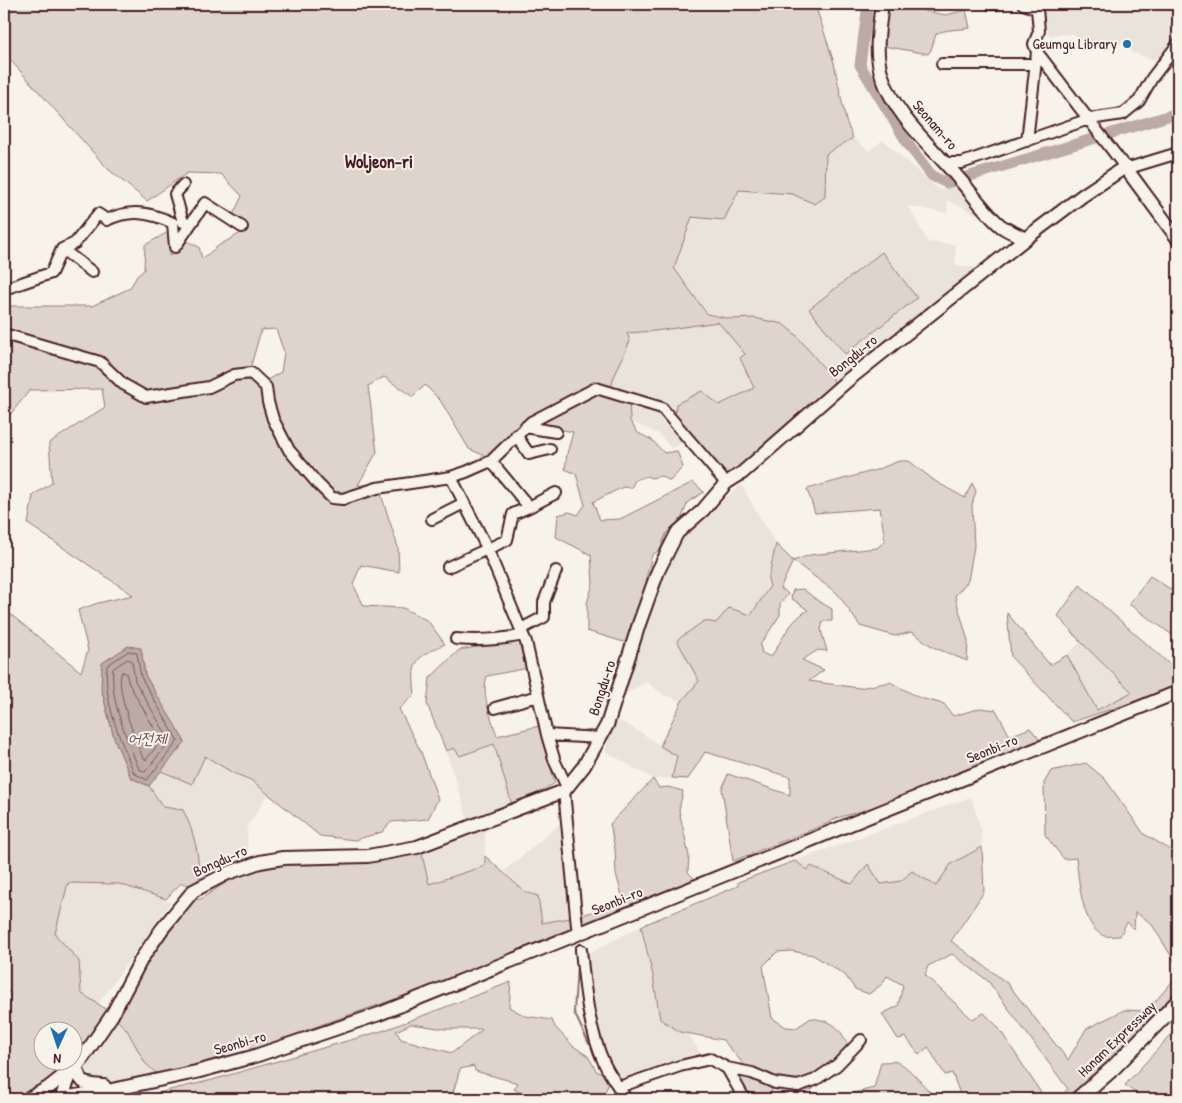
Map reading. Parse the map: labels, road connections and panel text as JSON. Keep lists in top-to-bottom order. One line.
{"streets":{"highway":["Honam Expressway"],"main road":["Seonam-ro","Bongdu-ro","Seonbi-ro"]},"crossings":[["Seonam-ro","Bongdu-ro"],["Bongdu-ro","Seonbi-ro"]],"districts":["Woljeon-ri"],"water":["어전제"],"places":["Geumgu Library"],"north":"bottom"}
